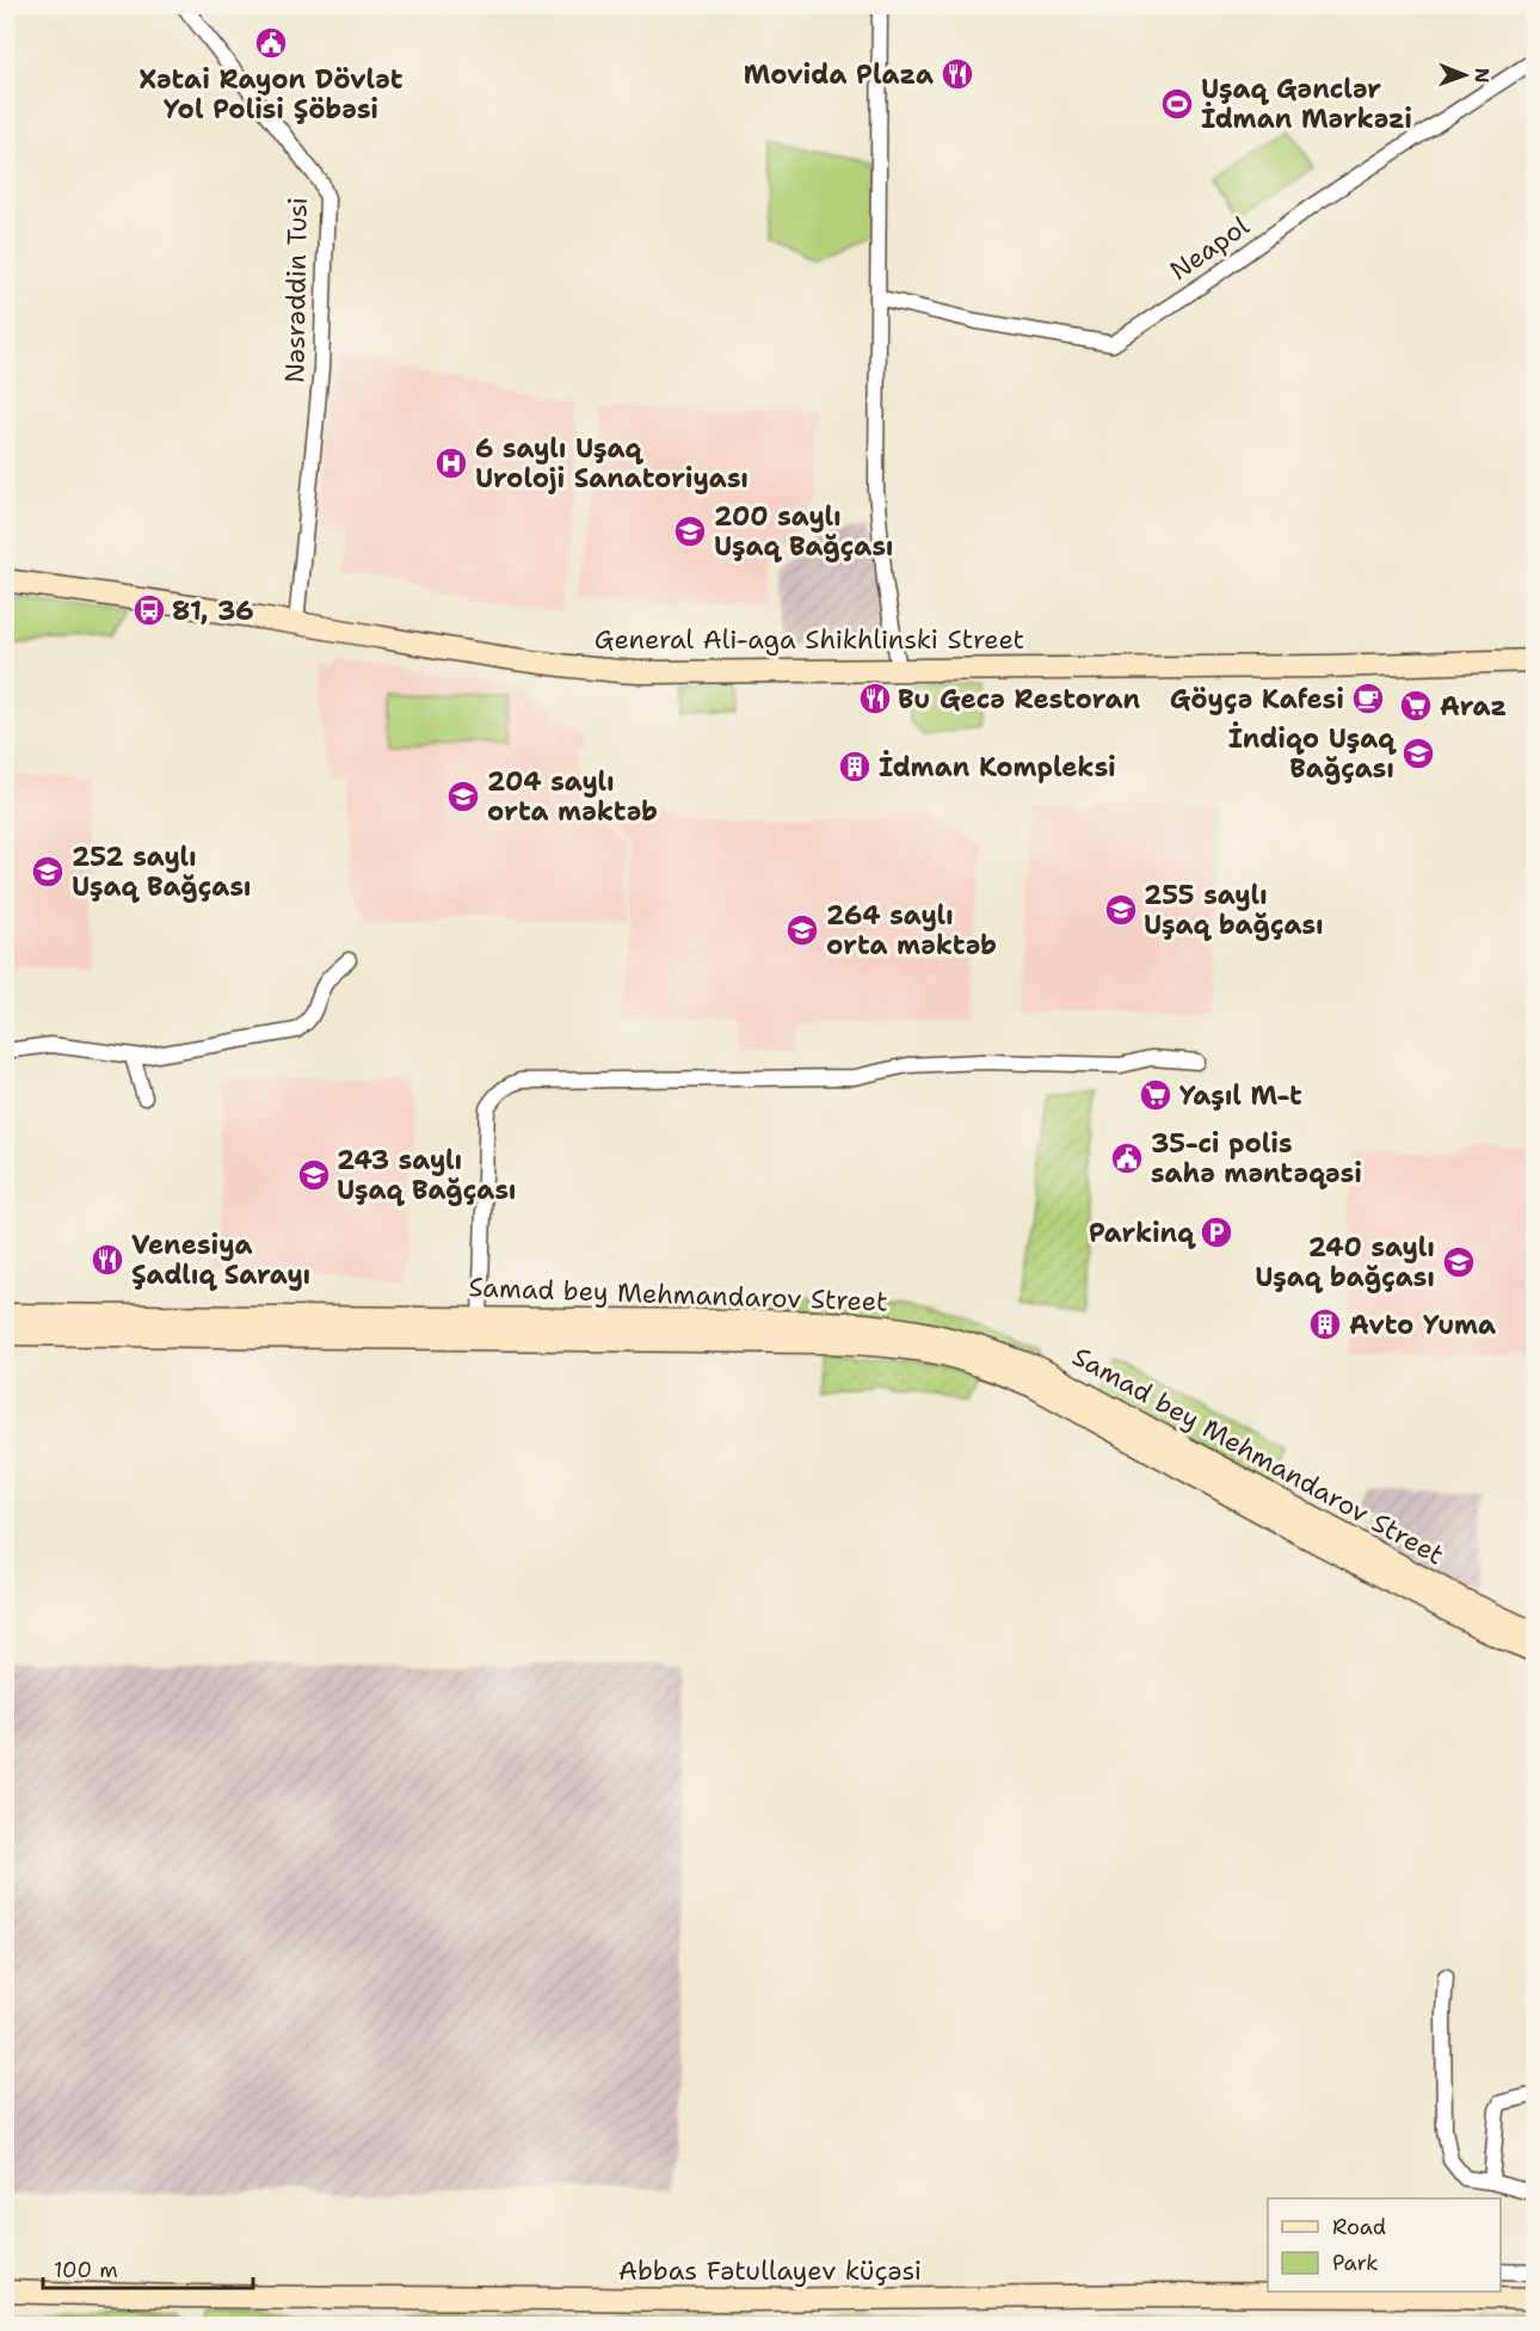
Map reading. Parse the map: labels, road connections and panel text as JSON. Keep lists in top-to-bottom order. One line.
{"streets":{"main road":["General Ali-aga Shikhlinski Street","Samad bey Mehmandarov Street","Abbas Fətullayev küçəsi"],"street":["Neapol","Nəsrəddin Tusi"]},"crossings":[["Nəsrəddin Tusi","General Ali-aga Shikhlinski Street"]],"places":{"public building":["Xətai Rayon Dövlət Yol Polisi Şöbəsi","35-ci polis sahə məntəqəsi"],"restaurant":["Movida Plaza","Bu Gecə Restoran","Venesiya Şadlıq Sarayı"],"sports":["Uşaq Gənclər İdman Mərkəzi"],"hospital":["6 saylı Uşaq Uroloji Sanatoriyası"],"school or university":["200 saylı Uşaq Bağçası","İndiqo Uşaq Bağçası","204 saylı orta məktəb","252 saylı Uşaq Bağçası","255 saylı Uşaq bağçası","264 saylı orta məktəb","243 saylı Uşaq Bağçası","240 saylı Uşaq bağçası"],"bus stop":["81, 36"],"cafe":["Göyçə Kafesi"],"supermarket":["Araz","Yaşıl M-t"],"building":["İdman Kompleksi","Avto Yuma"],"parking":["Parkinq"]},"legend":["Road","Park"],"scale_bar":"100 m","north":"right"}
